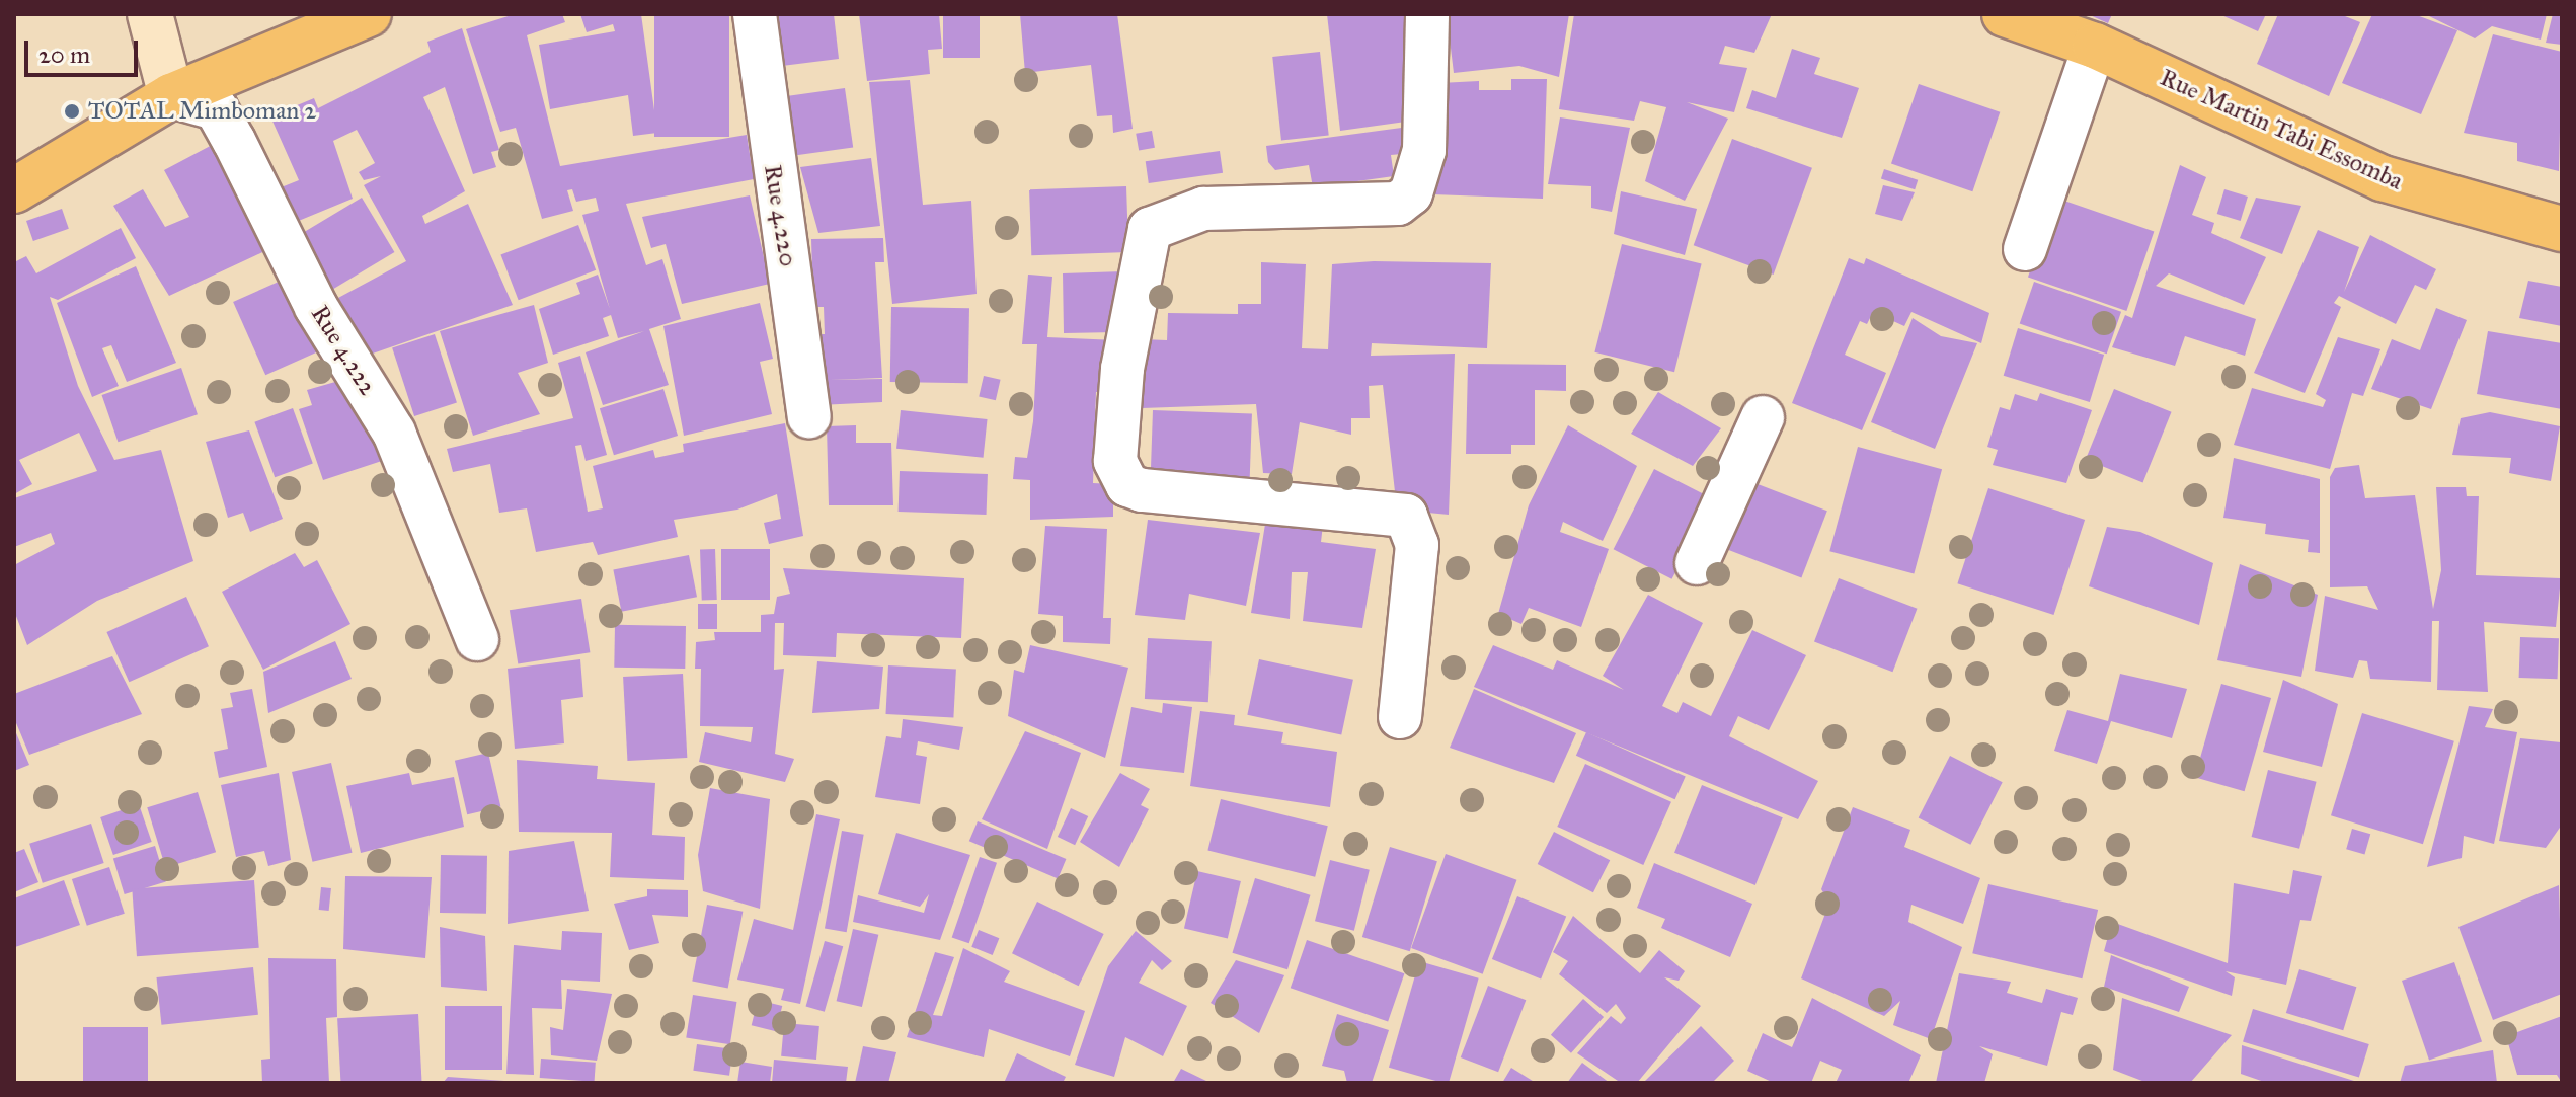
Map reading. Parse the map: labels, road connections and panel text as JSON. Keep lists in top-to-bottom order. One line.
{"streets":{"main road":["Rue Martin Tabi Essomba"],"street":["Rue 4.220","Rue 4.222"]},"places":["TOTAL Mimboman 2"],"scale_bar":"20 m"}
